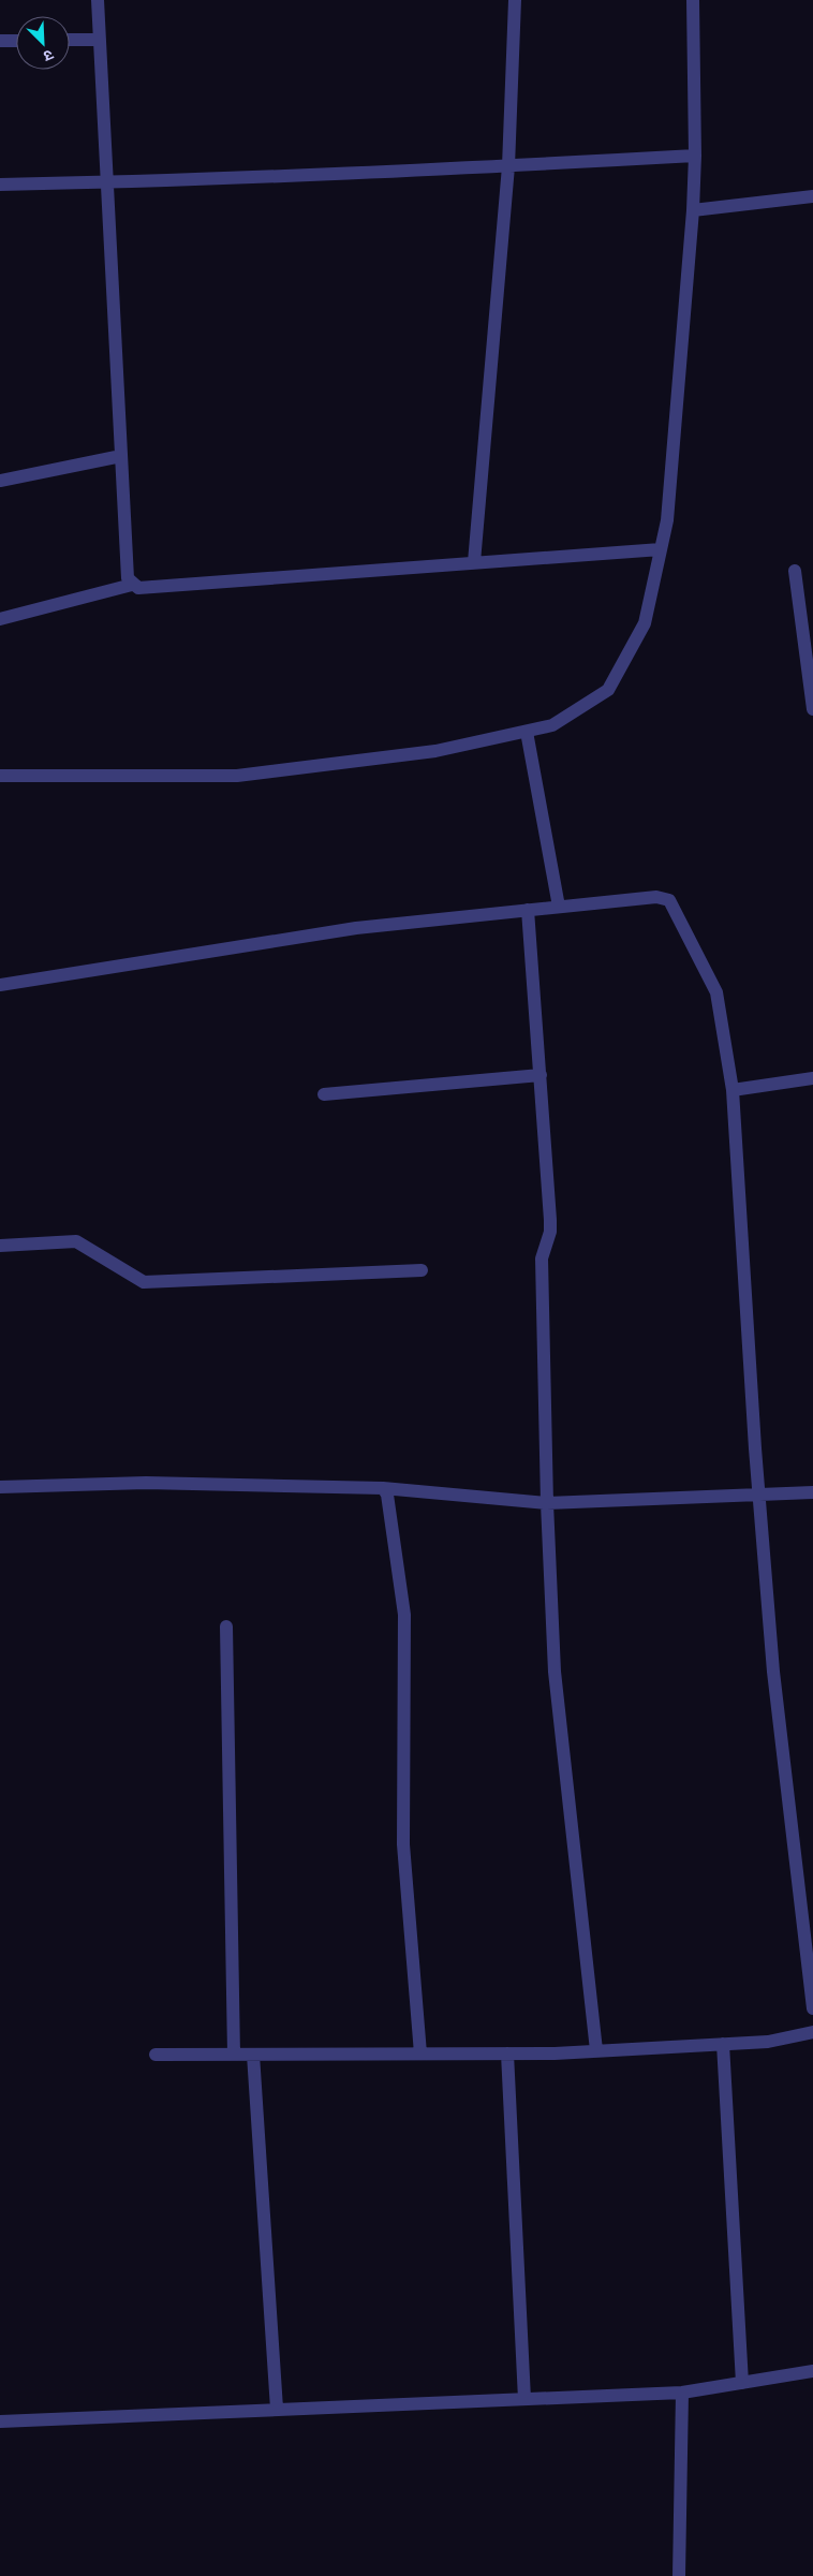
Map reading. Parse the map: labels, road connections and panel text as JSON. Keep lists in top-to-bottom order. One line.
{"north":"bottom right"}
